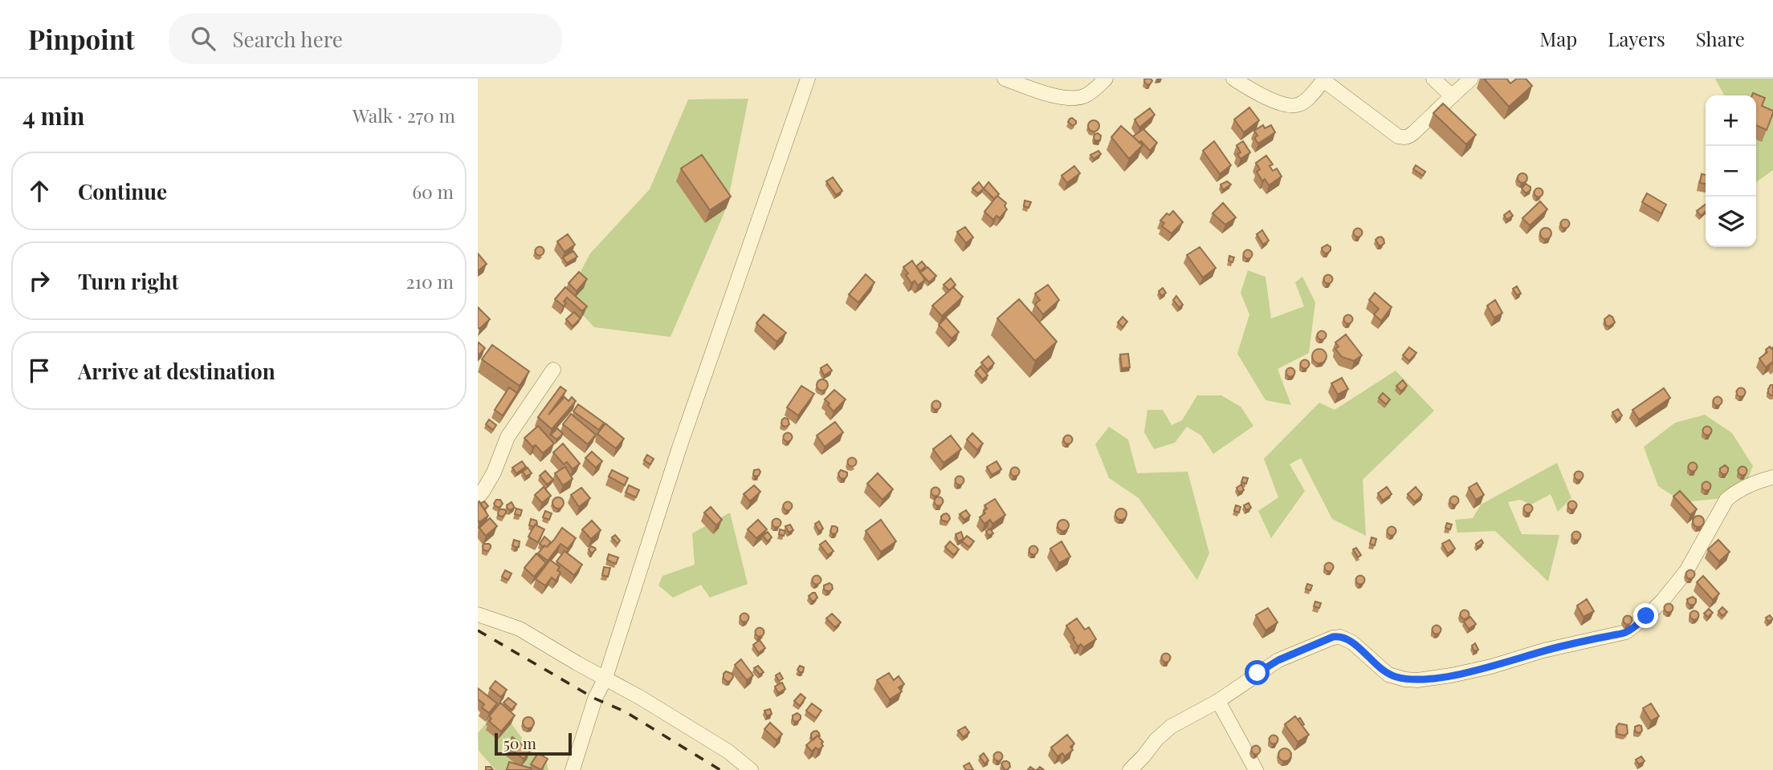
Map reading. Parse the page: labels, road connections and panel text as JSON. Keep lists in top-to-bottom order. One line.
{"scale_bar":"50 m","page":{"header":"Pinpoint","search":"Search here","nav":["Map","Layers","Share"],"heading":["4 min","Walk · 270 m"],"map_buttons":["+","−"],"list":[["Continue","60 m"],["Turn right","210 m"],"Arrive at destination"],"scale":"50 m"}}
